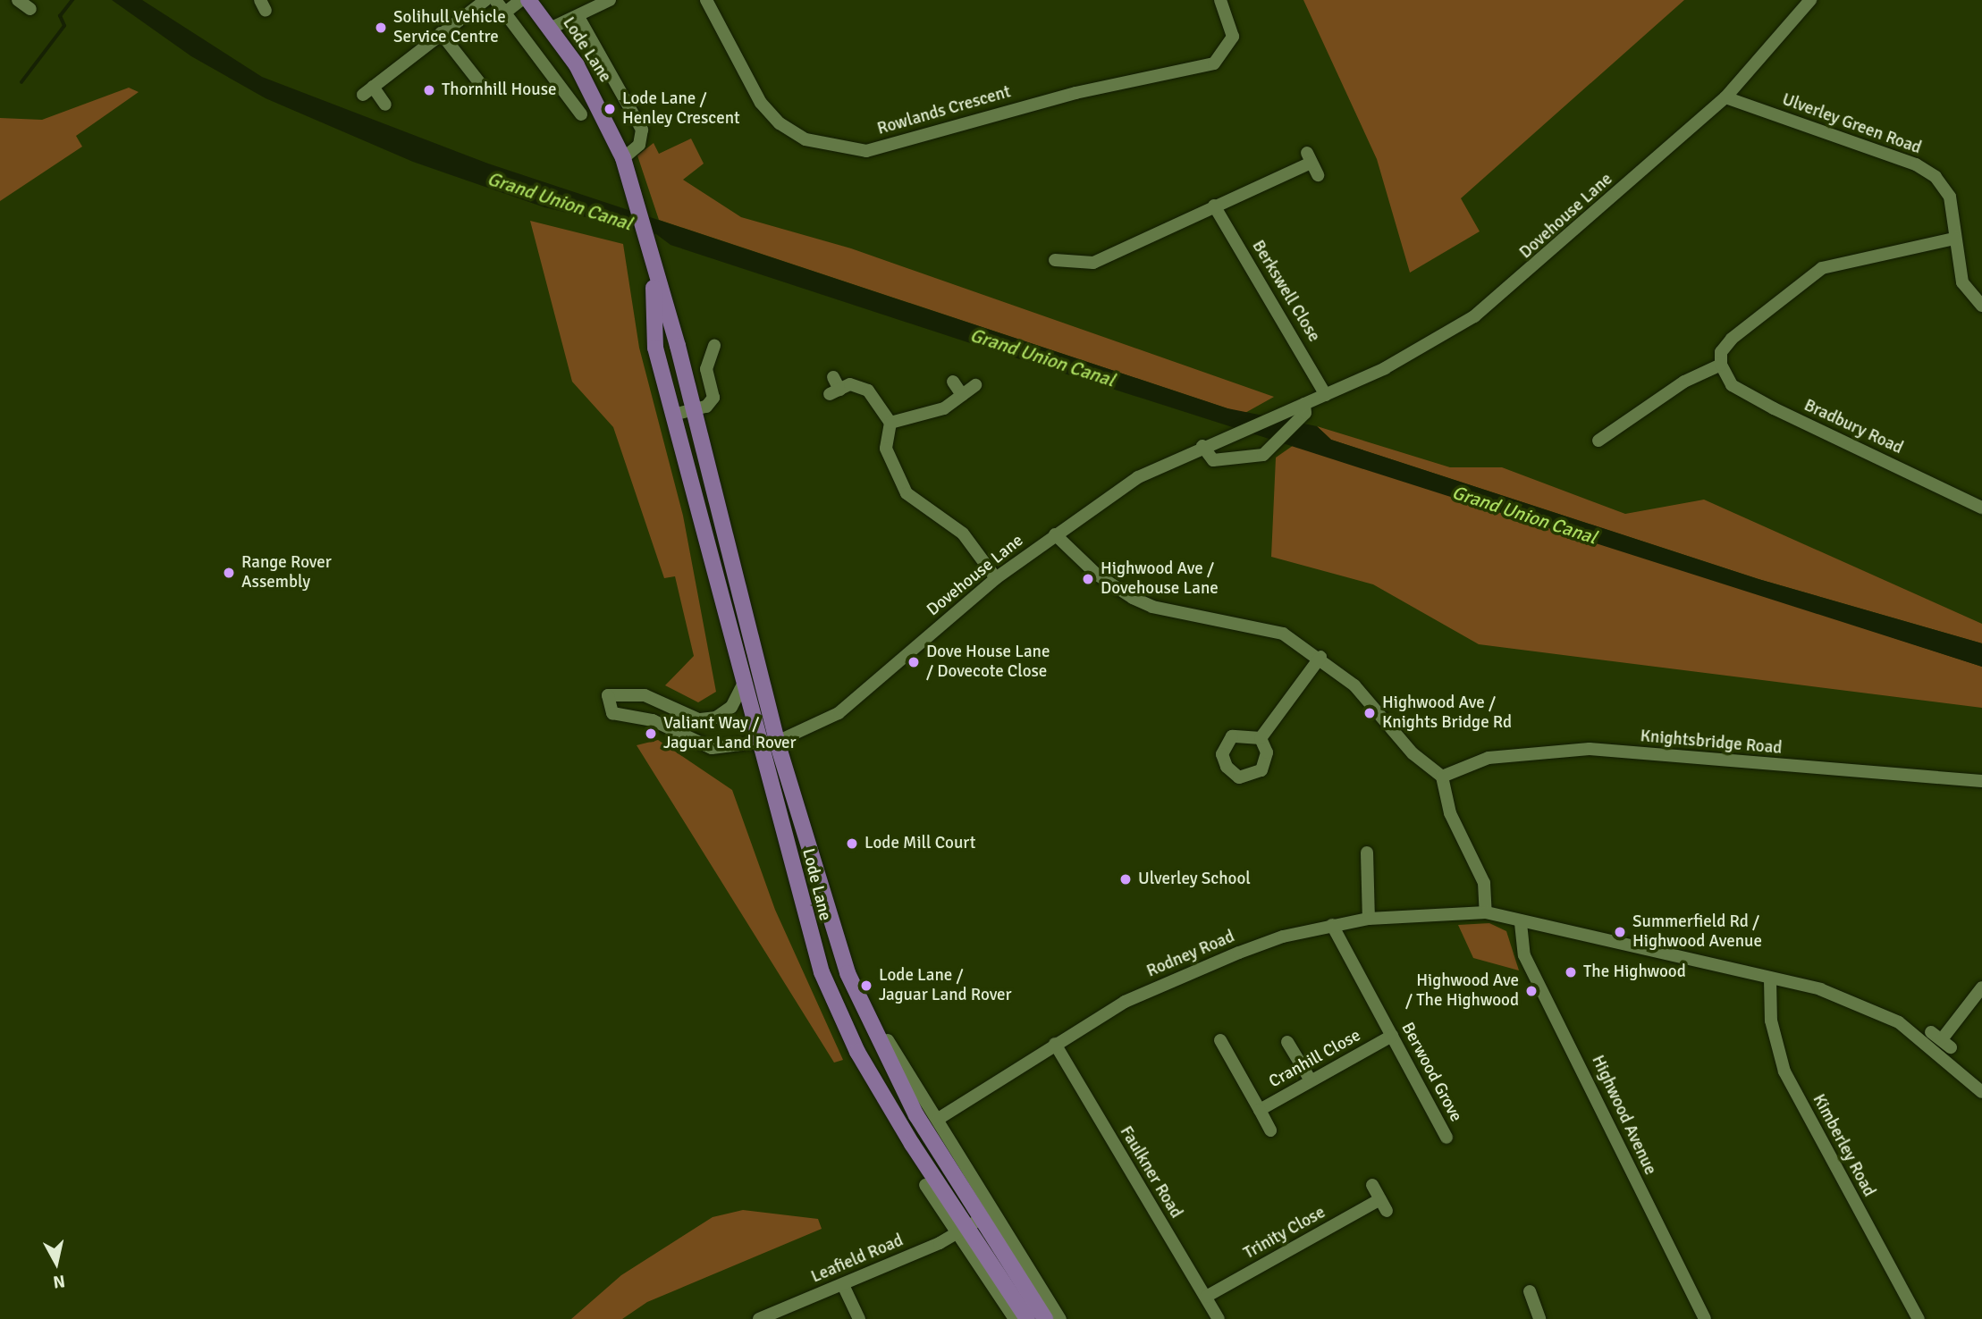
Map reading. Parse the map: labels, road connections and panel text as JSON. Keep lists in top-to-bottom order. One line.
{"streets":{"main road":["Lode Lane"],"street":["Rowlands Crescent","Ulverley Green Road","Dovehouse Lane","Berkswell Close","Bradbury Road","Knightsbridge Road","Rodney Road","Cranhill Close","Berwood Grove","Highwood Avenue","Kimberley Road","Faulkner Road","Trinity Close","Leafield Road"]},"crossings":[["Lode Lane","Dovehouse Lane"],["Lode Lane","Rodney Road"],["Lode Lane","Leafield Road"],["Ulverley Green Road","Dovehouse Lane"],["Dovehouse Lane","Berkswell Close"],["Rodney Road","Berwood Grove"],["Rodney Road","Faulkner Road"],["Cranhill Close","Berwood Grove"],["Faulkner Road","Trinity Close"]],"water":["Grand Union Canal"],"places":["Solihull Vehicle Service Centre","Thornhill House","Lode Lane / Henley Crescent","Range Rover Assembly","Highwood Ave / Dovehouse Lane","Dove House Lane / Dovecote Close","Highwood Ave / Knights Bridge Rd","Valiant Way / Jaguar Land Rover","Lode Mill Court","Ulverley School","Summerfield Rd / Highwood Avenue","The Highwood","Lode Lane / Jaguar Land Rover","Highwood Ave / The Highwood"],"north":"bottom"}
